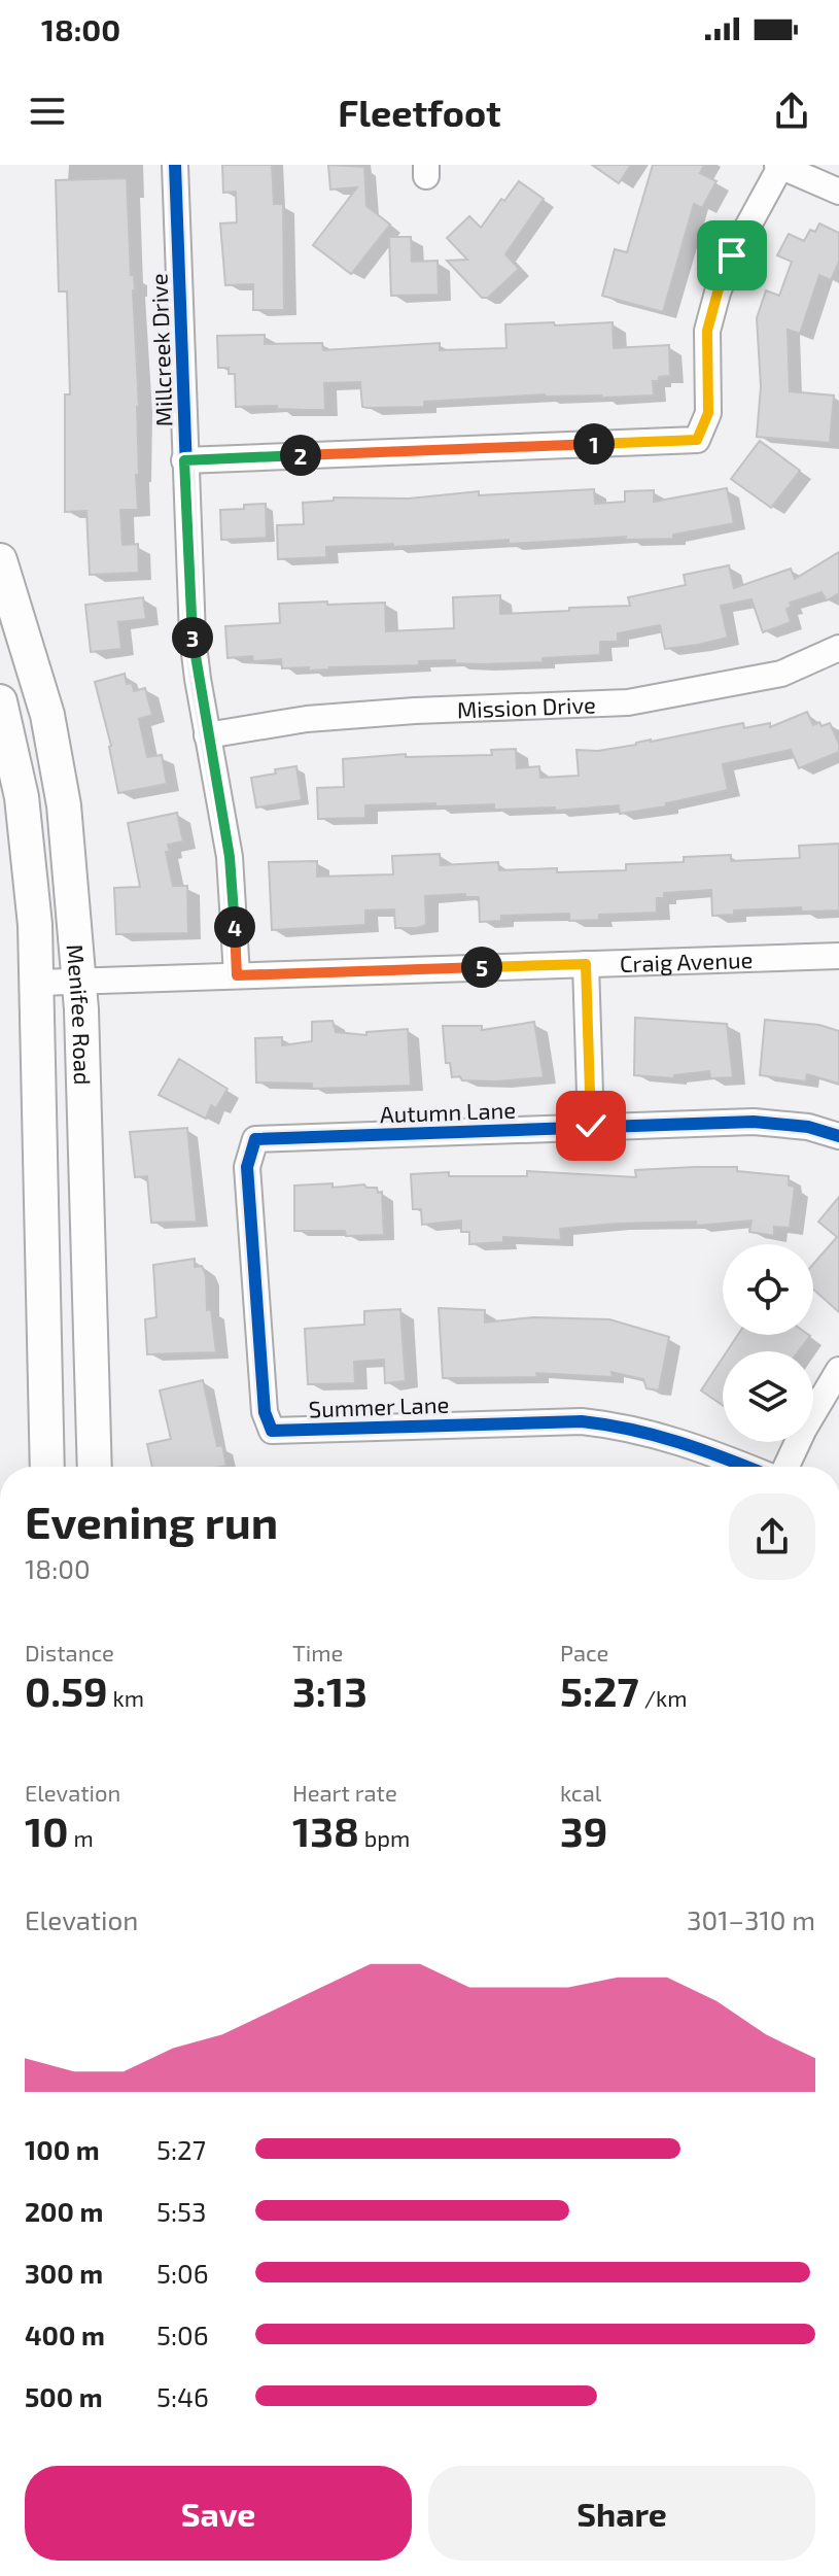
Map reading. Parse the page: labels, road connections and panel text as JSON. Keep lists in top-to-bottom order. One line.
{"streets":{"main road":["Menifee Road"],"street":["Millcreek Drive","Mission Drive","Craig Avenue","Autumn Lane","Summer Lane"]},"crossings":[["Millcreek Drive","Mission Drive"],["Millcreek Drive","Craig Avenue"],["Craig Avenue","Menifee Road"],["Autumn Lane","Summer Lane"]],"page":{"status":"18:00","header":"Fleetfoot","pins":["1","2","3","4","5"],"heading":["Evening run","18:00"],"stats":[["Distance","0.59 km"],["Time","3:13"],["Pace","5:27 /km"],["Elevation","10 m"],["Heart rate","138 bpm"],["kcal","39"]],"chart":["Elevation","301–310 m"],"list":[{"name":"100 m","note":"5:27"},{"name":"200 m","note":"5:53"},{"name":"300 m","note":"5:06"},{"name":"400 m","note":"5:06"},{"name":"500 m","note":"5:46"}],"buttons":["Save","Share"]}}
